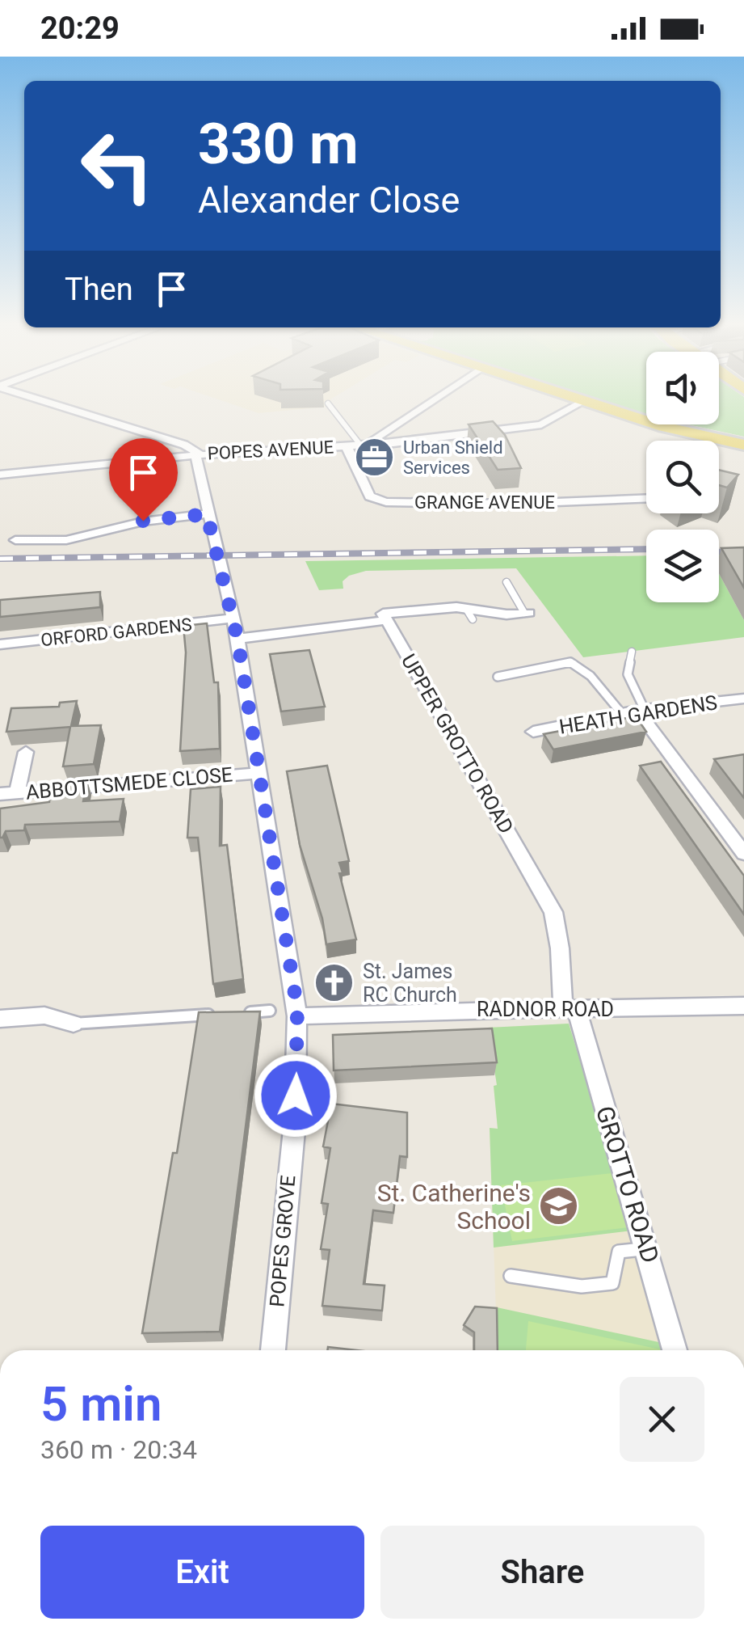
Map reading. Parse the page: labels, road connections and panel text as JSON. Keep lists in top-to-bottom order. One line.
{"streets":{"street":["POPES AVENUE","GRANGE AVENUE","ORFORD GARDENS","HEATH GARDENS","UPPER GROTTO ROAD","ABBOTTSMEDE CLOSE","RADNOR ROAD","GROTTO ROAD","POPES GROVE"]},"crossings":[["POPES AVENUE","GRANGE AVENUE"],["POPES AVENUE","POPES GROVE"],["ORFORD GARDENS","POPES GROVE"],["UPPER GROTTO ROAD","RADNOR ROAD"],["UPPER GROTTO ROAD","GROTTO ROAD"],["ABBOTTSMEDE CLOSE","POPES GROVE"],["RADNOR ROAD","GROTTO ROAD"],["RADNOR ROAD","POPES GROVE"]],"places":{"office":["Urban Shield Services"],"church":["St. James RC Church"],"school or university":["St. Catherine's School"]},"page":{"status":"20:29","turn":["330 m","Alexander Close"],"then":"Then","heading":["5 min","360 m · 20:34"],"buttons":["Exit","Share"]}}
